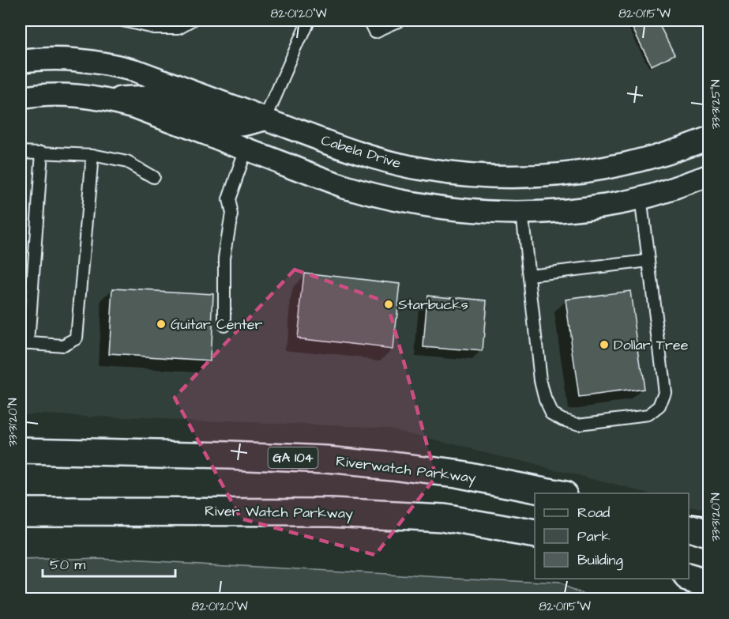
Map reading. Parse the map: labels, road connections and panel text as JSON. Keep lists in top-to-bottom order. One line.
{"streets":{"main road":["GA 104","Riverwatch Parkway","River Watch Parkway"],"street":["Cabela Drive"]},"places":["Starbucks","Guitar Center","Dollar Tree"],"legend":["Road","Park","Building"],"scale_bar":"50 m","coordinates":["82°01'20\"W","82°01'15\"W","33°31'25\"N","33°31'20\"N"]}
